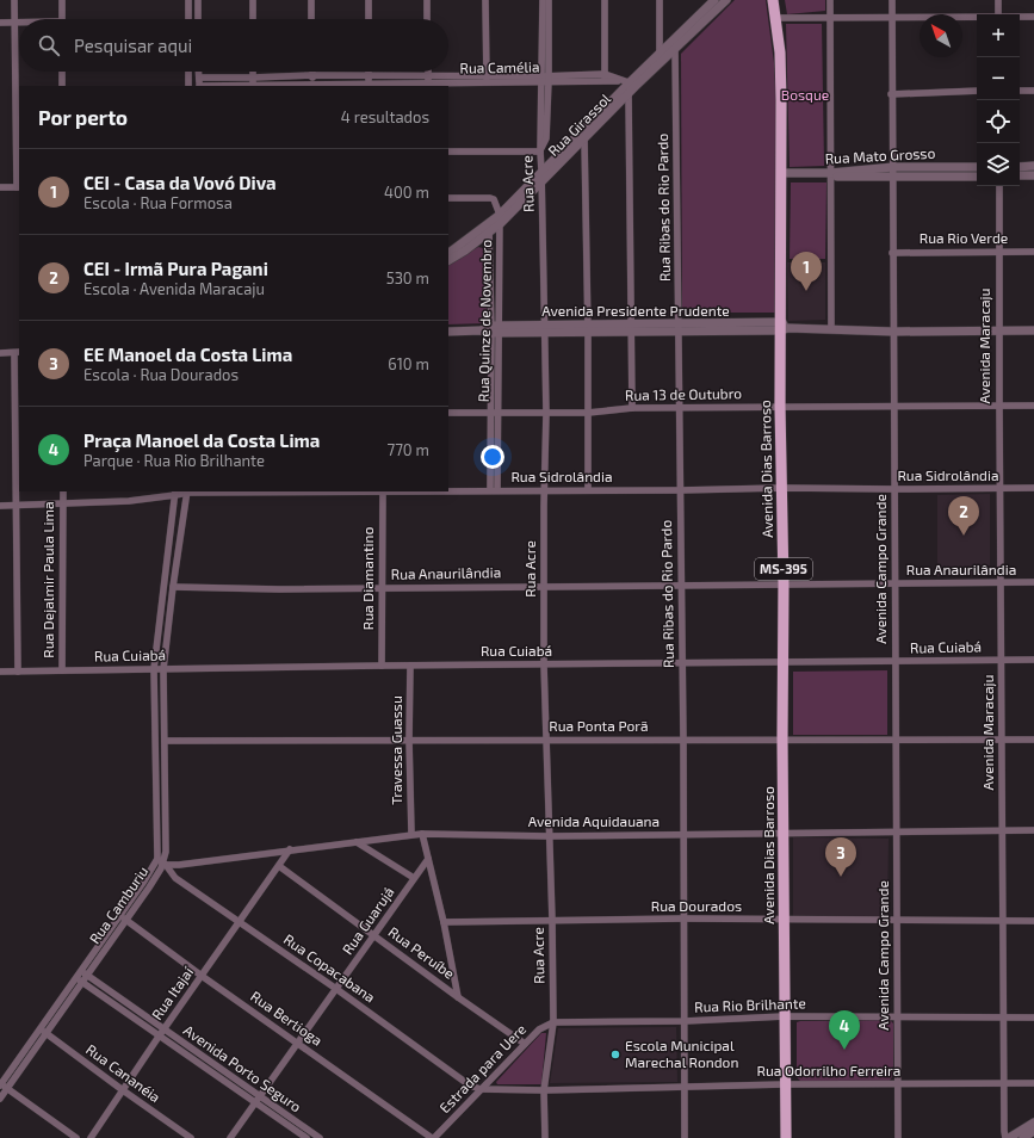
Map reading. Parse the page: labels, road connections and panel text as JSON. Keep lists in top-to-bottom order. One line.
{"streets":{"main road":["Avenida Dias Barroso","MS-395"],"street":["Rua Camélia","Rua Girassol","Rua Mato Grosso","Rua Acre","Rua Ribas do Rio Pardo","Rua Rio Verde","Avenida Presidente Prudente","Rua Quinze de Novembro","Avenida Maracaju","Rua 13 de Outubro","Rua Sidrolândia","Avenida Campo Grande","Rua Anaurilândia","Rua Diamantino","Rua Dejalmir Paula Lima","Rua Cuiabá","Rua Ponta Porã","Travessa Guassu","Avenida Aquidauana","Rua Camburiu","Rua Dourados","Rua Guarujá","Rua Peruíbe","Rua Copacabana","Rua Itajaí","Rua Rio Brilhante","Rua Bertioga","Avenida Porto Seguro","Estrada para Uere","Rua Odorrilho Ferreira","Rua Cananéia"]},"crossings":[["Rua Camélia","Rua Girassol"],["Rua Camélia","Rua Acre"],["Rua Girassol","Rua Acre"],["Rua Girassol","Rua Ribas do Rio Pardo"],["Rua Girassol","Rua Quinze de Novembro"],["Rua Mato Grosso","Avenida Dias Barroso"],["Rua Mato Grosso","Avenida Campo Grande"],["Rua Acre","Avenida Presidente Prudente"],["Rua Acre","Rua 13 de Outubro"],["Rua Acre","Rua Sidrolândia"],["Rua Acre","Rua Anaurilândia"],["Rua Acre","Rua Cuiabá"],["Rua Acre","Rua Ponta Porã"],["Rua Acre","Avenida Aquidauana"],["Rua Acre","Rua Dourados"],["Rua Acre","Rua Rio Brilhante"],["Rua Acre","Estrada para Uere"],["Rua Acre","Rua Odorrilho Ferreira"],["Rua Ribas do Rio Pardo","Avenida Presidente Prudente"],["Rua Ribas do Rio Pardo","Rua 13 de Outubro"],["Rua Ribas do Rio Pardo","Rua Sidrolândia"],["Rua Ribas do Rio Pardo","Rua Anaurilândia"],["Rua Ribas do Rio Pardo","Rua Cuiabá"],["Rua Ribas do Rio Pardo","Rua Ponta Porã"],["Rua Ribas do Rio Pardo","Avenida Aquidauana"],["Rua Ribas do Rio Pardo","Rua Dourados"],["Rua Ribas do Rio Pardo","Rua Rio Brilhante"],["Rua Ribas do Rio Pardo","Rua Odorrilho Ferreira"],["Rua Rio Verde","Avenida Maracaju"],["Rua Rio Verde","Avenida Campo Grande"],["Avenida Presidente Prudente","Rua Quinze de Novembro"],["Avenida Presidente Prudente","Avenida Maracaju"],["Avenida Presidente Prudente","Avenida Dias Barroso"],["Avenida Presidente Prudente","Avenida Campo Grande"],["Rua Quinze de Novembro","Rua 13 de Outubro"],["Rua Quinze de Novembro","Rua Sidrolândia"],["Avenida Maracaju","Rua 13 de Outubro"],["Avenida Maracaju","Rua Sidrolândia"],["Avenida Maracaju","Rua Anaurilândia"],["Avenida Maracaju","Rua Cuiabá"],["Avenida Maracaju","Rua Ponta Porã"],["Avenida Maracaju","Avenida Aquidauana"],["Avenida Maracaju","Rua Dourados"],["Avenida Maracaju","Rua Rio Brilhante"],["Avenida Maracaju","Rua Odorrilho Ferreira"],["Rua 13 de Outubro","Avenida Dias Barroso"],["Rua 13 de Outubro","Avenida Campo Grande"],["Avenida Dias Barroso","Rua Sidrolândia"],["Avenida Dias Barroso","Rua Anaurilândia"],["Avenida Dias Barroso","Rua Cuiabá"],["Avenida Dias Barroso","Rua Ponta Porã"],["Avenida Dias Barroso","Avenida Aquidauana"],["Avenida Dias Barroso","Rua Dourados"],["Avenida Dias Barroso","Rua Rio Brilhante"],["Avenida Dias Barroso","Rua Odorrilho Ferreira"],["Rua Sidrolândia","Avenida Campo Grande"],["Rua Sidrolândia","Rua Diamantino"],["Rua Sidrolândia","Rua Dejalmir Paula Lima"],["Rua Sidrolândia","Rua Camburiu"],["Avenida Campo Grande","Rua Anaurilândia"],["Avenida Campo Grande","Rua Cuiabá"],["Avenida Campo Grande","Rua Ponta Porã"],["Avenida Campo Grande","Avenida Aquidauana"],["Avenida Campo Grande","Rua Dourados"],["Avenida Campo Grande","Rua Rio Brilhante"],["Avenida Campo Grande","Rua Odorrilho Ferreira"],["Rua Anaurilândia","Rua Diamantino"],["Rua Anaurilândia","Rua Camburiu"],["Rua Diamantino","Rua Cuiabá"],["Rua Dejalmir Paula Lima","Rua Cuiabá"],["Rua Cuiabá","Travessa Guassu"],["Rua Cuiabá","Rua Camburiu"],["Rua Ponta Porã","Travessa Guassu"],["Rua Ponta Porã","Rua Camburiu"],["Travessa Guassu","Avenida Aquidauana"],["Avenida Aquidauana","Rua Camburiu"],["Avenida Aquidauana","Rua Copacabana"],["Avenida Aquidauana","Rua Itajaí"],["Rua Camburiu","Rua Copacabana"],["Rua Camburiu","Rua Bertioga"],["Rua Camburiu","Avenida Porto Seguro"],["Rua Camburiu","Rua Cananéia"],["Rua Guarujá","Rua Peruíbe"],["Rua Guarujá","Rua Copacabana"],["Rua Guarujá","Rua Bertioga"],["Rua Guarujá","Avenida Porto Seguro"],["Rua Peruíbe","Rua Itajaí"],["Rua Peruíbe","Estrada para Uere"],["Rua Copacabana","Rua Itajaí"],["Rua Copacabana","Estrada para Uere"],["Rua Copacabana","Rua Odorrilho Ferreira"],["Rua Itajaí","Rua Bertioga"],["Rua Itajaí","Avenida Porto Seguro"],["Rua Itajaí","Rua Cananéia"],["Rua Rio Brilhante","Estrada para Uere"],["Rua Bertioga","Estrada para Uere"],["Estrada para Uere","Rua Odorrilho Ferreira"]],"parks":["Bosque"],"places":["Escola Municipal Marechal Rondon"],"north":"top left","page":{"map_buttons":["+","−"],"search":"Pesquisar aqui","heading":["Por perto","4 resultados"],"list":[{"mark":"1","name":"CEI - Casa da Vovó Diva","note":"Escola · Rua Formosa","value":"400 m"},{"mark":"2","name":"CEI - Irmã Pura Pagani","note":"Escola · Avenida Maracaju","value":"530 m"},{"mark":"3","name":"EE Manoel da Costa Lima","note":"Escola · Rua Dourados","value":"610 m"},{"mark":"4","name":"Praça Manoel da Costa Lima","note":"Parque · Rua Rio Brilhante","value":"770 m"}],"pins":["1","2","3","4"]}}
